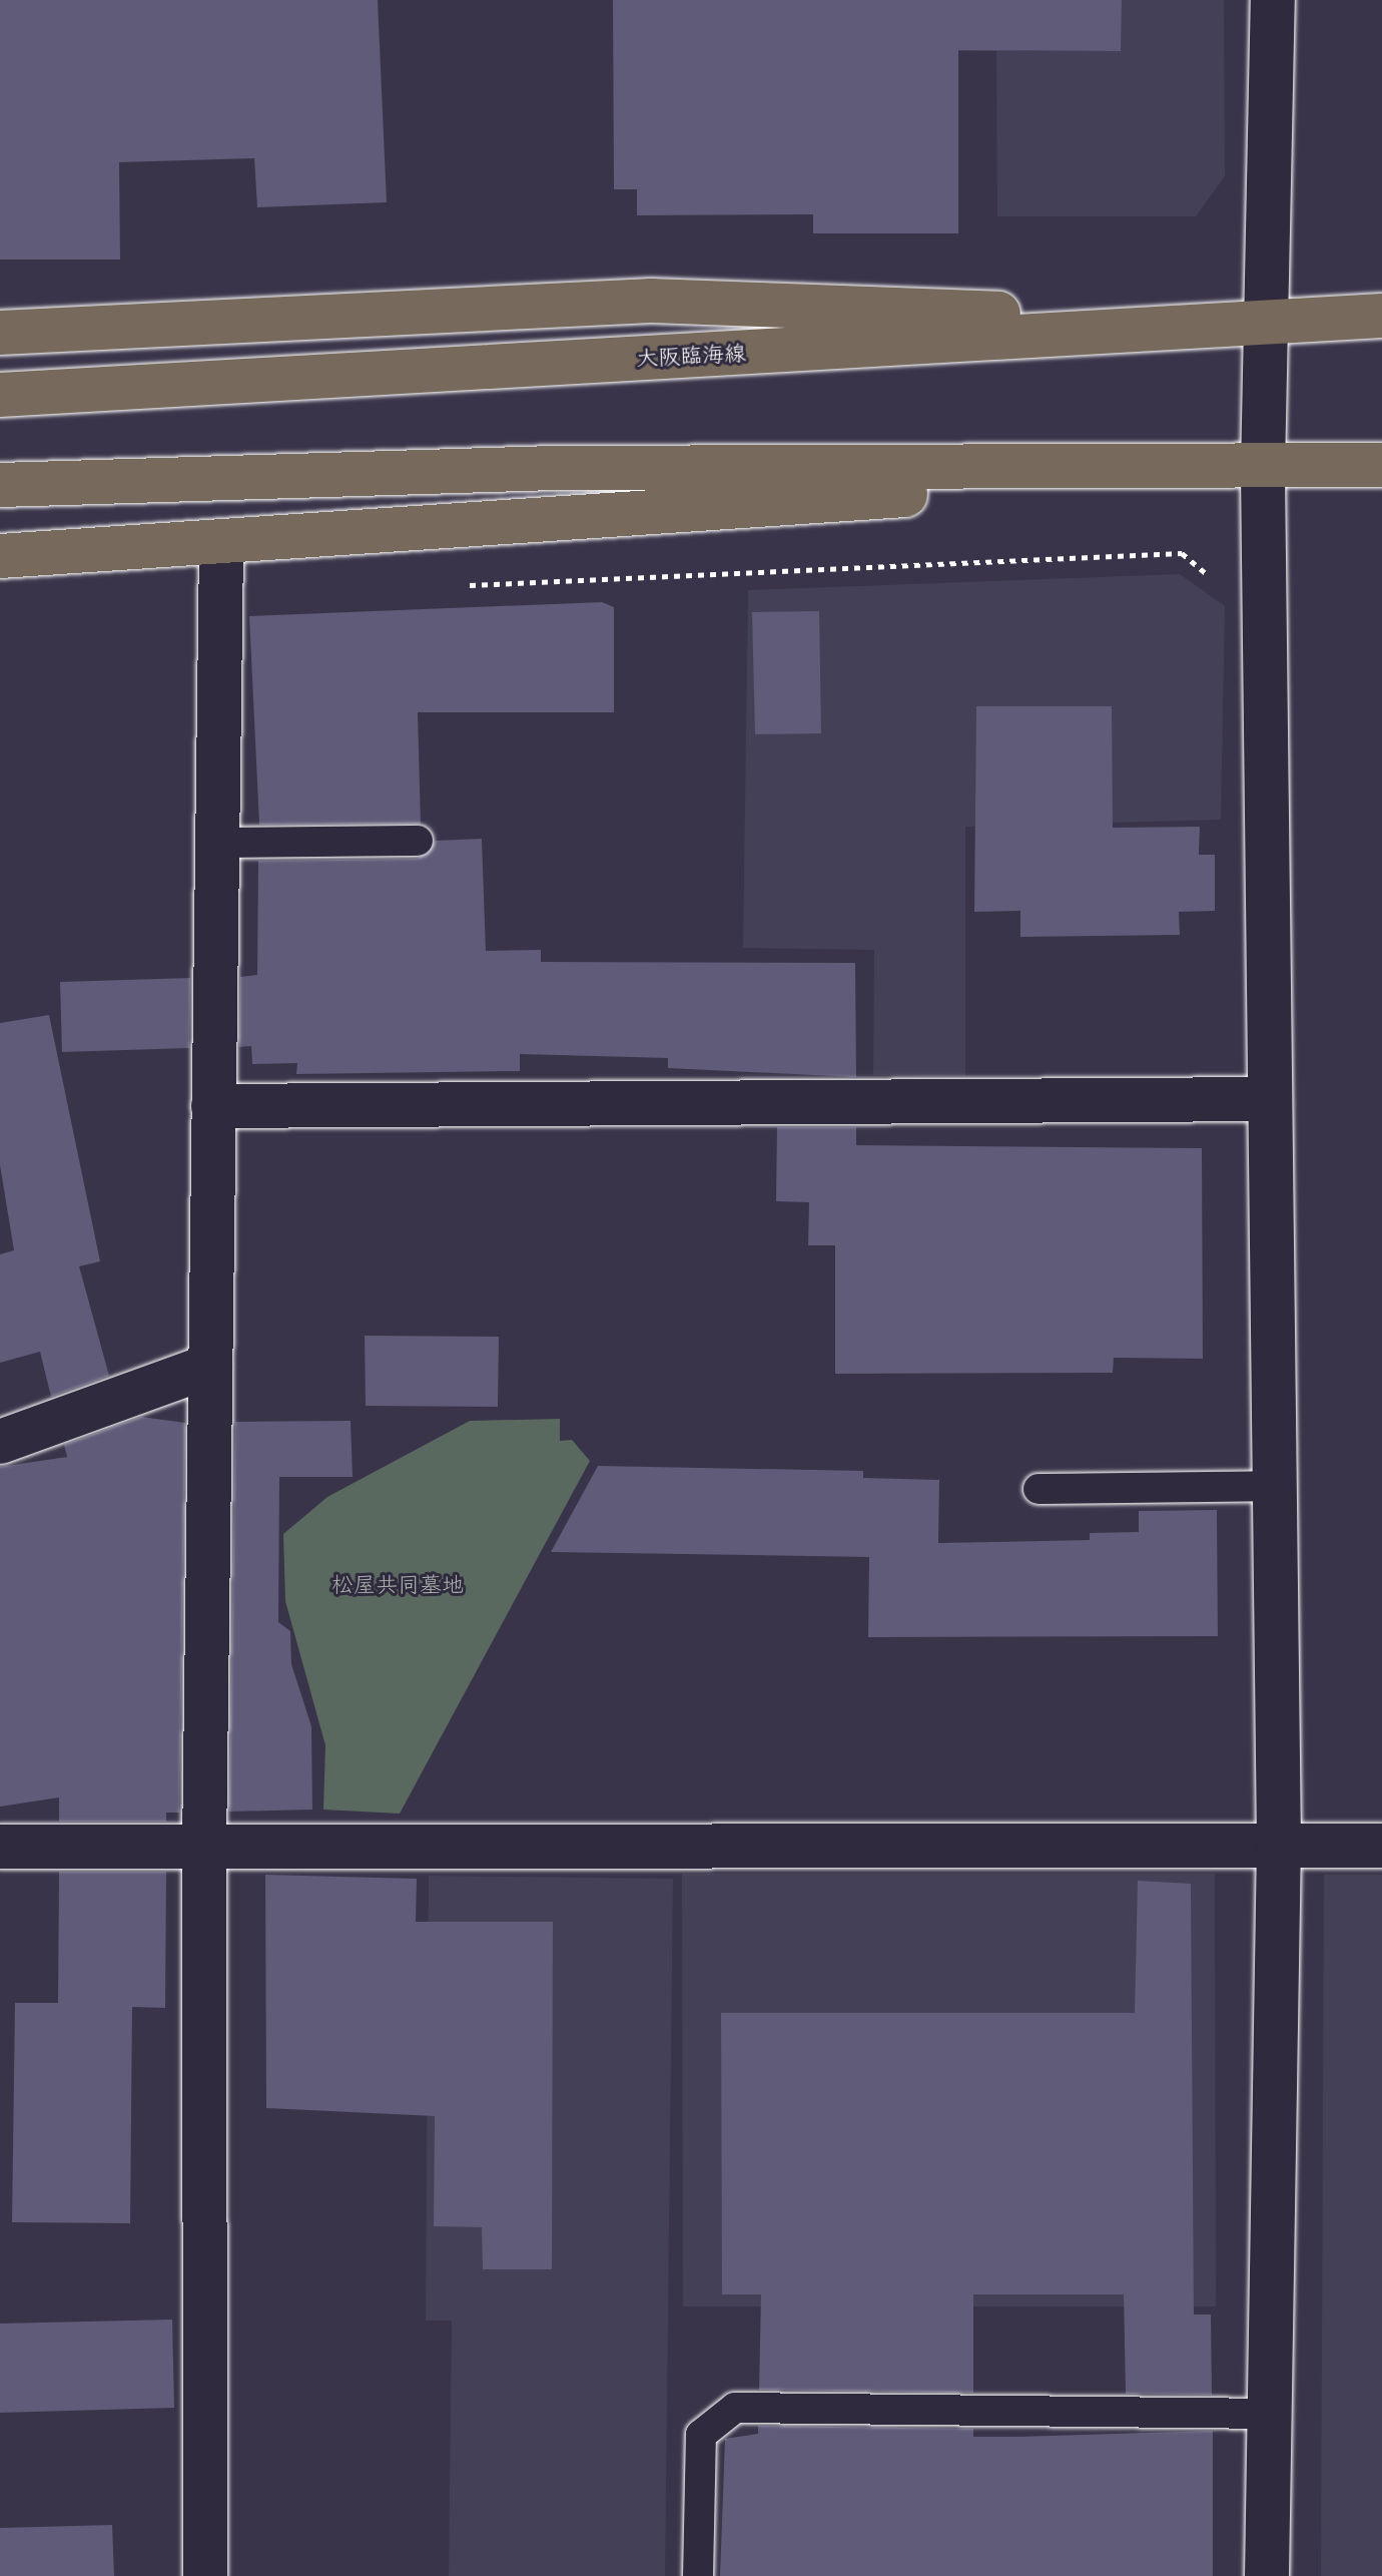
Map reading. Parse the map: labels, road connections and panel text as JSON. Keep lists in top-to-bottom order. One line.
{"streets":{"main road":["大阪臨海線"]},"parks":["松屋共同墓地"]}
